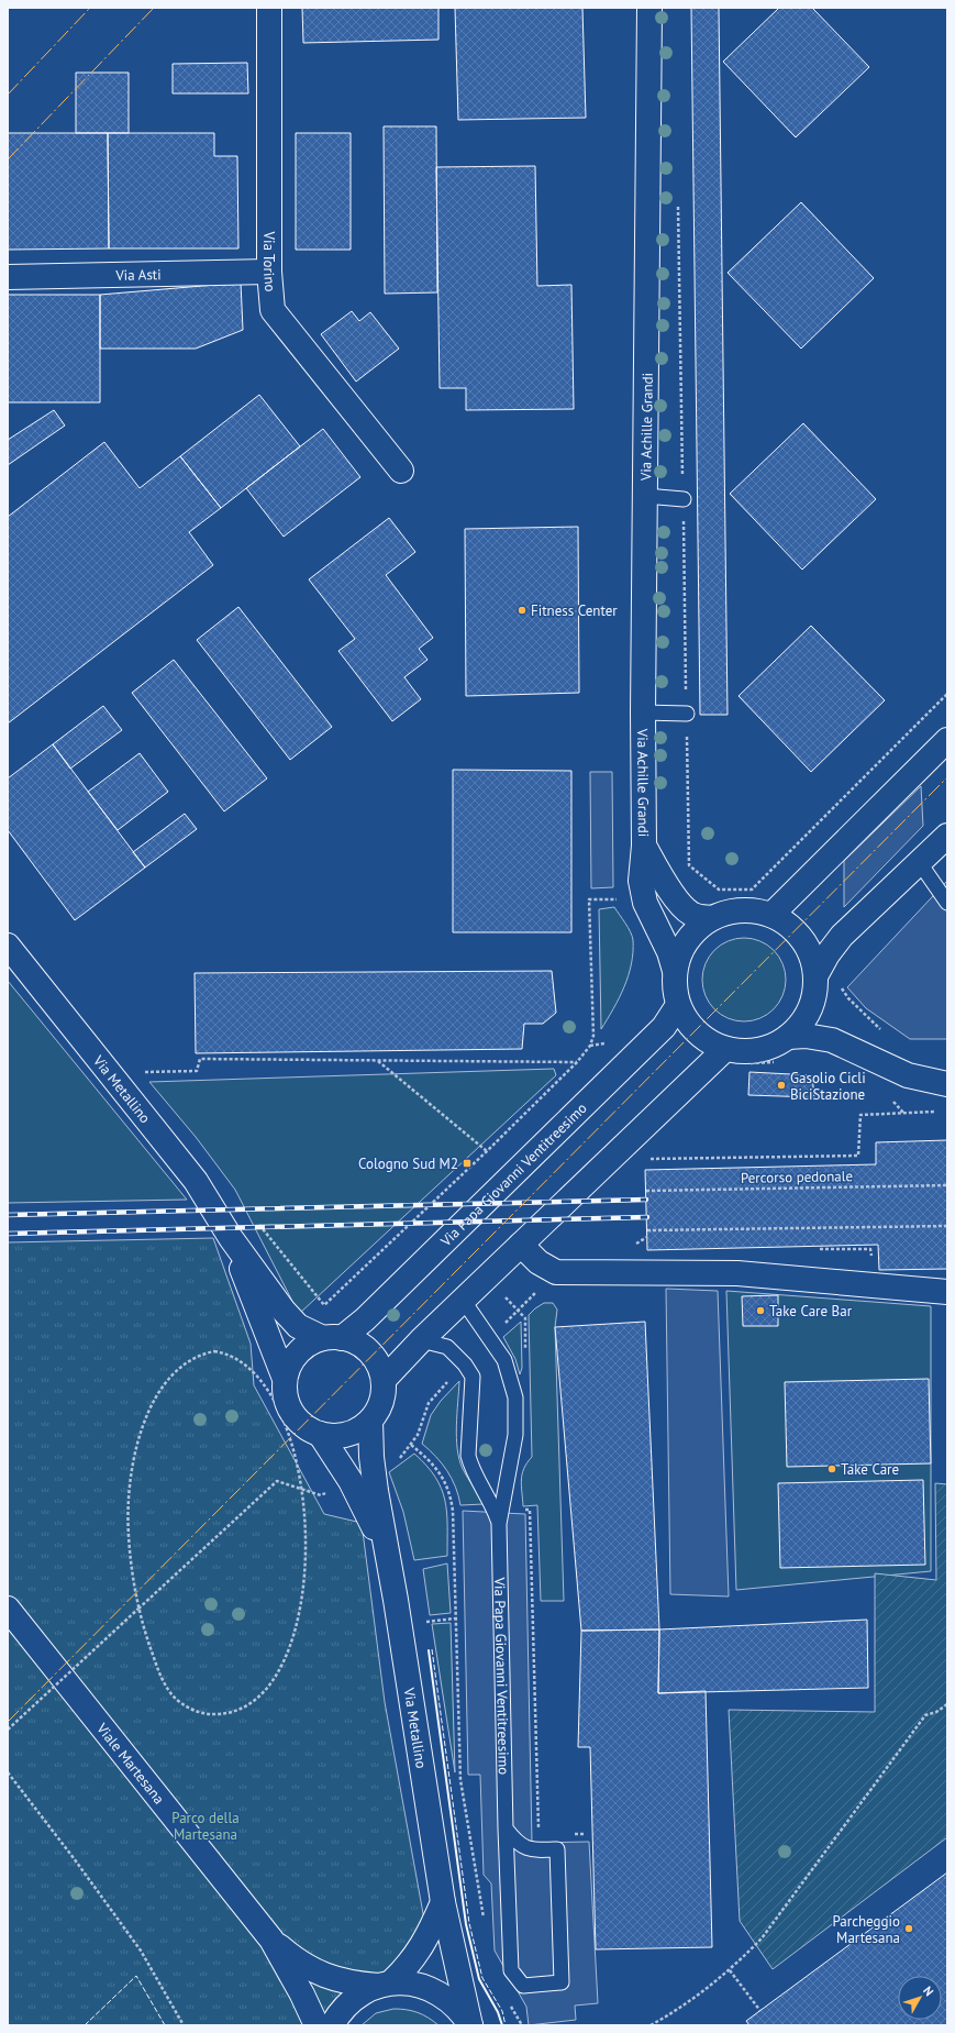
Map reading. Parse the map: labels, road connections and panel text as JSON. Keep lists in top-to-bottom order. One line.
{"streets":{"street":["Via Torino","Via Asti","Via Achille Grandi","Via Metallino","Via Papa Giovanni Ventitreesimo","Viale Martesana"],"path":["Percorso pedonale"]},"crossings":[["Via Torino","Via Asti"],["Via Achille Grandi","Via Papa Giovanni Ventitreesimo"],["Via Metallino","Via Papa Giovanni Ventitreesimo"],["Via Metallino","Viale Martesana"]],"parks":["Parco della Martesana"],"places":{"other":["Fitness Center","Gasolio Cicli BiciStazione","Take Care Bar","Take Care","Parcheggio Martesana"],"transit":["Cologno Sud M2"]},"north":"top right"}
